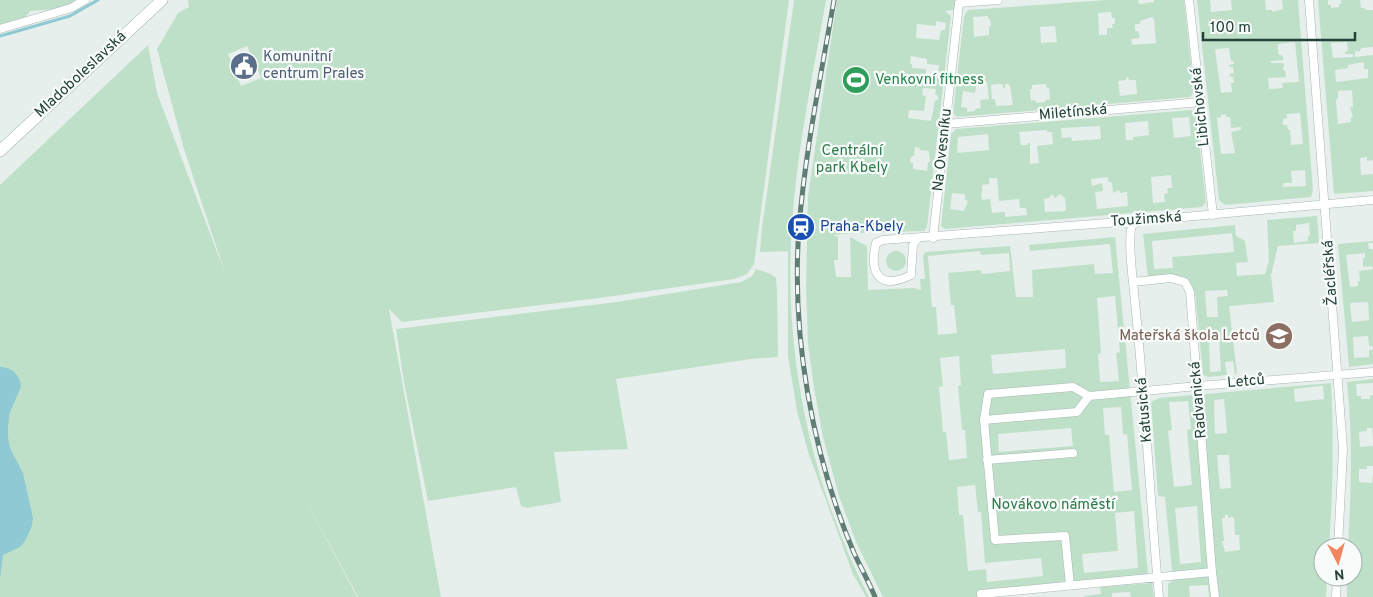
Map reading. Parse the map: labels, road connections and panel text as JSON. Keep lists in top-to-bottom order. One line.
{"streets":{"main road":["Mladoboleslavská"],"street":["Libichovská","Miletínská","Na Ovesníku","Toužimská","Žacléřská","Letců","Radvanická","Katusická"]},"crossings":[["Libichovská","Miletínská"],["Libichovská","Toužimská"],["Miletínská","Na Ovesníku"],["Na Ovesníku","Toužimská"],["Toužimská","Žacléřská"],["Toužimská","Katusická"],["Žacléřská","Letců"],["Letců","Radvanická"],["Letců","Katusická"],["Radvanická","Katusická"]],"parks":["Centrální park Kbely","Novákovo náměstí"],"places":{"public building":["Komunitní centrum Prales"],"sports":["Venkovní fitness"],"station":["Praha-Kbely"],"school or university":["Mateřská škola Letců"]},"scale_bar":"100 m","north":"bottom"}
